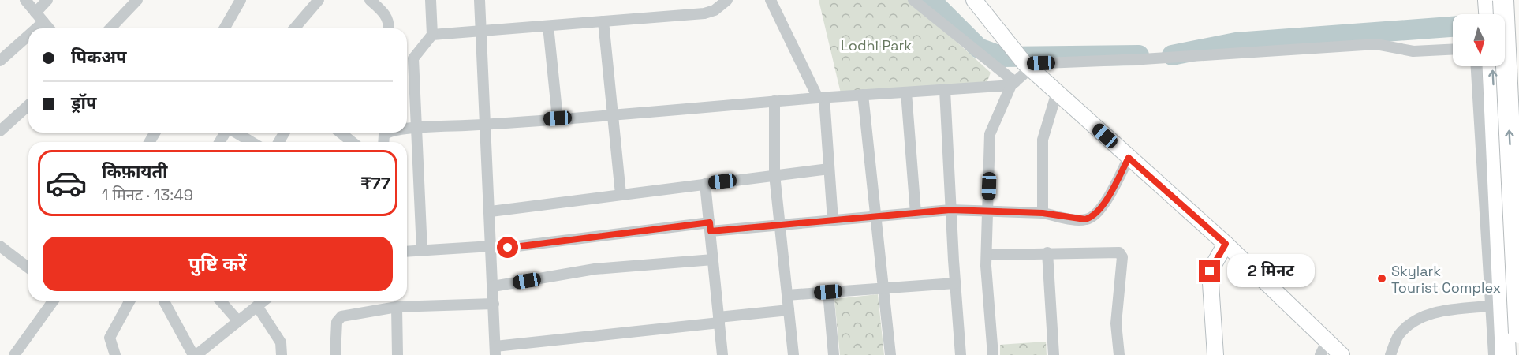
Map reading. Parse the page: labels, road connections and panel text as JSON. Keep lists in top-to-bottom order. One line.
{"parks":["Lodhi Park"],"places":["Skylark Tourist Complex"],"north":"bottom","page":{"banner":["पिकअप","ड्रॉप"],"list":[{"name":"किफ़ायती","note":"1 मिनट · 13:49","value":"₹77"}],"buttons":"पुष्टि करें","bubble":"2 मिनट"}}
